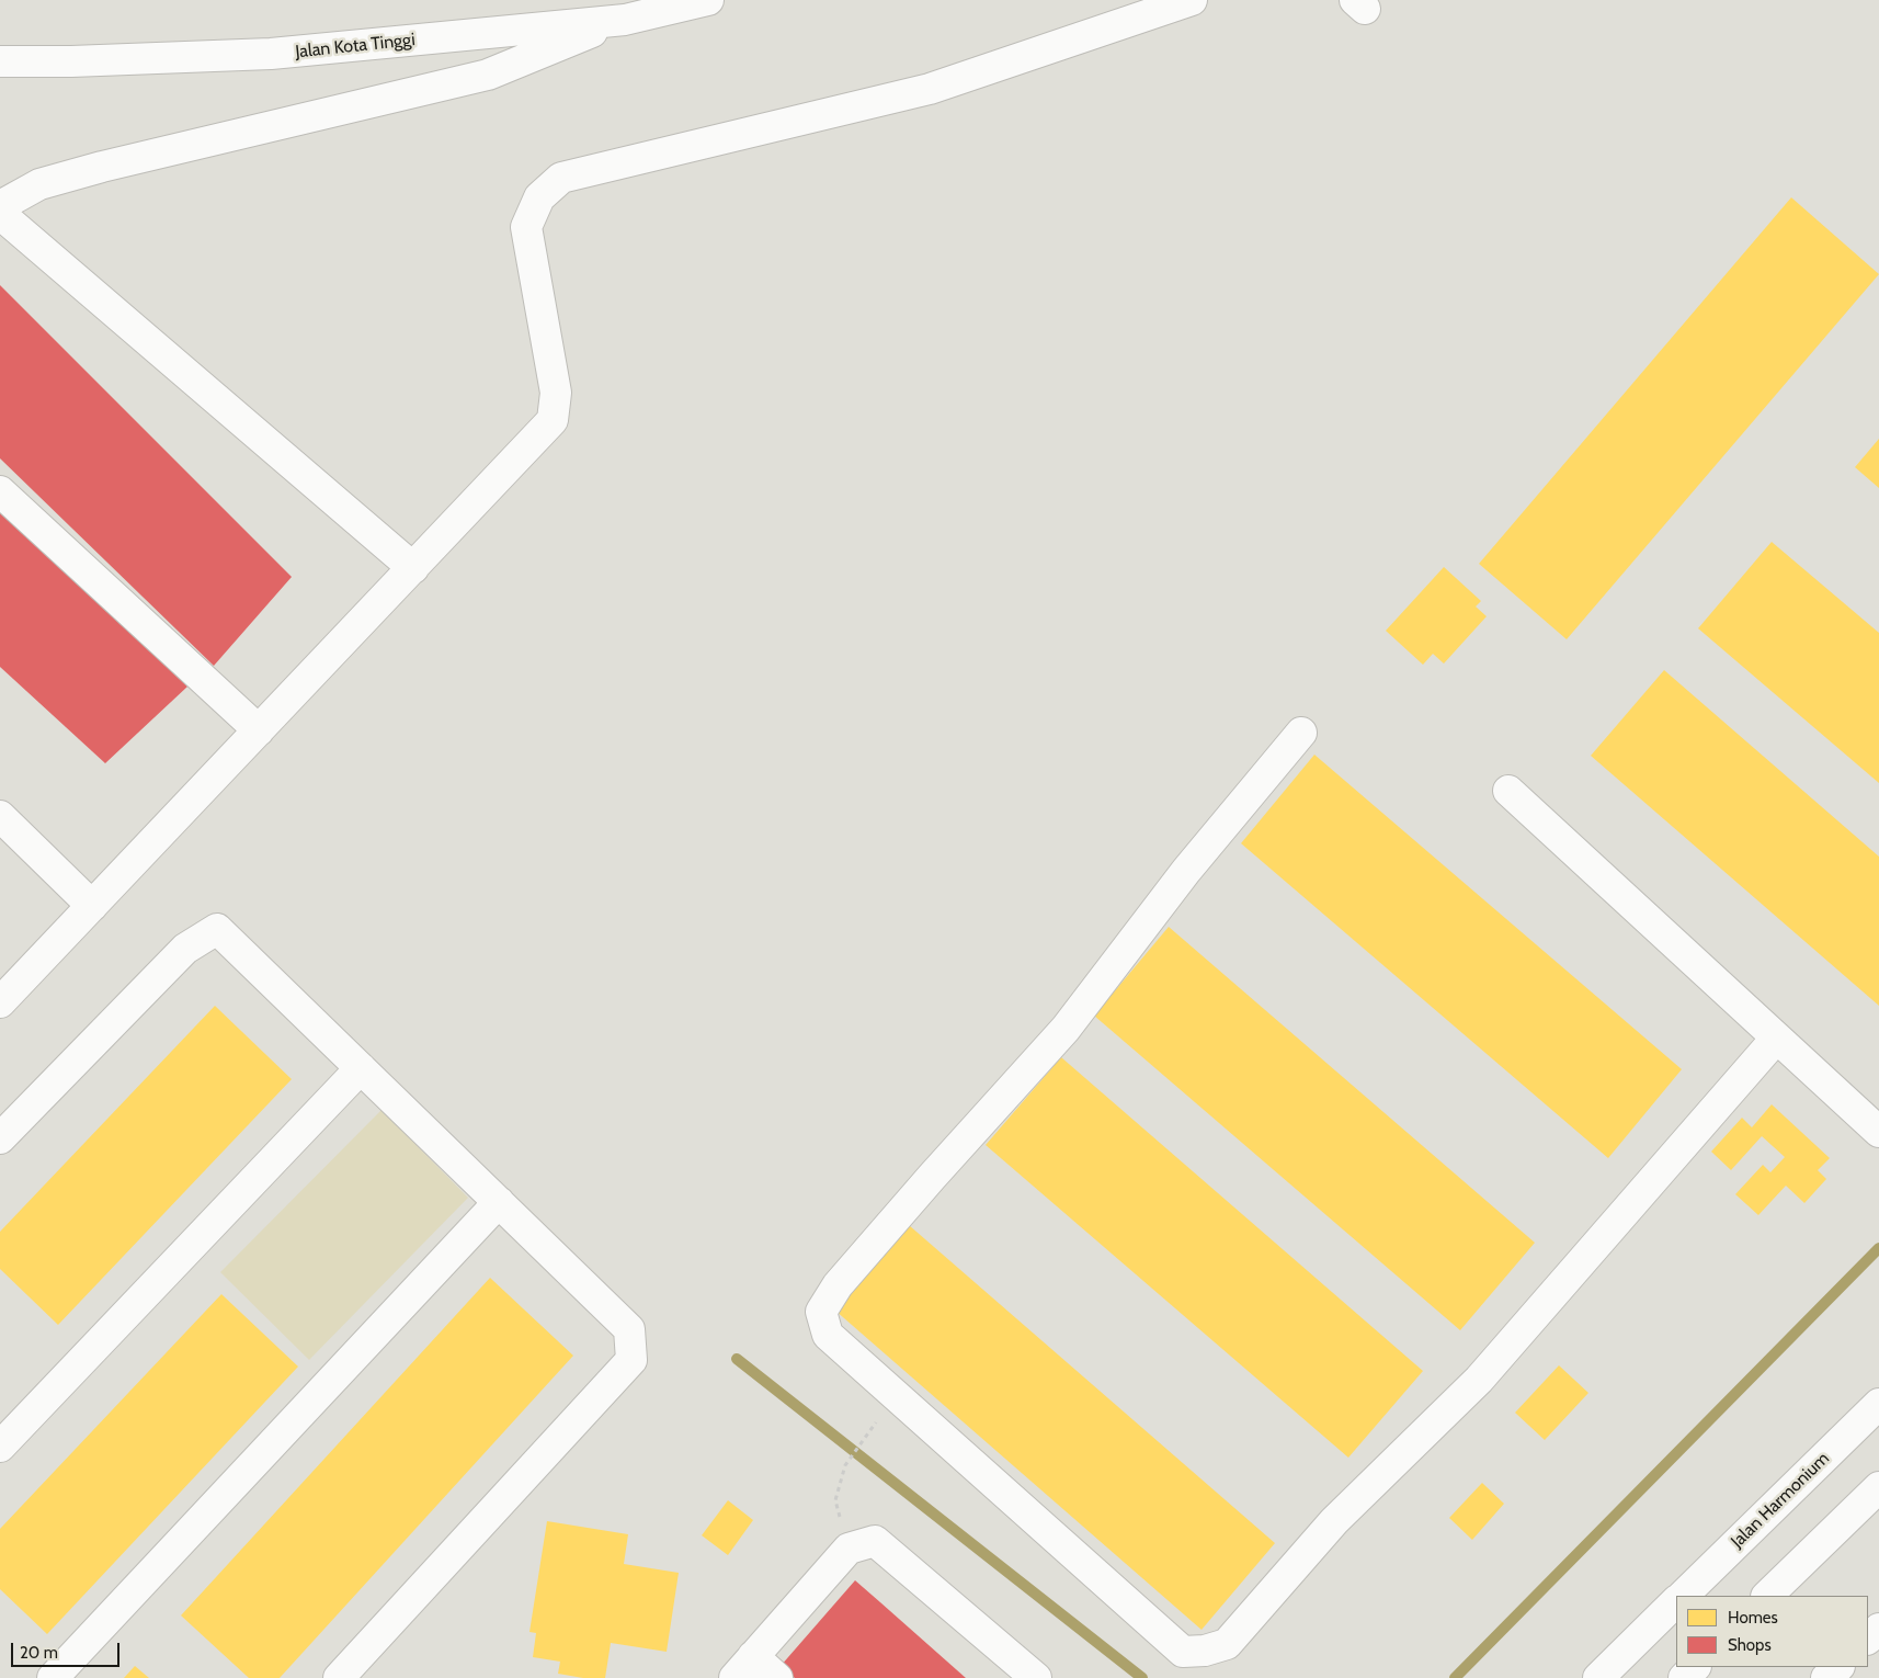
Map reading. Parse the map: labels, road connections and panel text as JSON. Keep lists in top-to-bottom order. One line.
{"streets":{"main road":["Jalan Kota Tinggi","Jalan Harmonium"]},"legend":["Homes","Shops"],"scale_bar":"20 m"}
